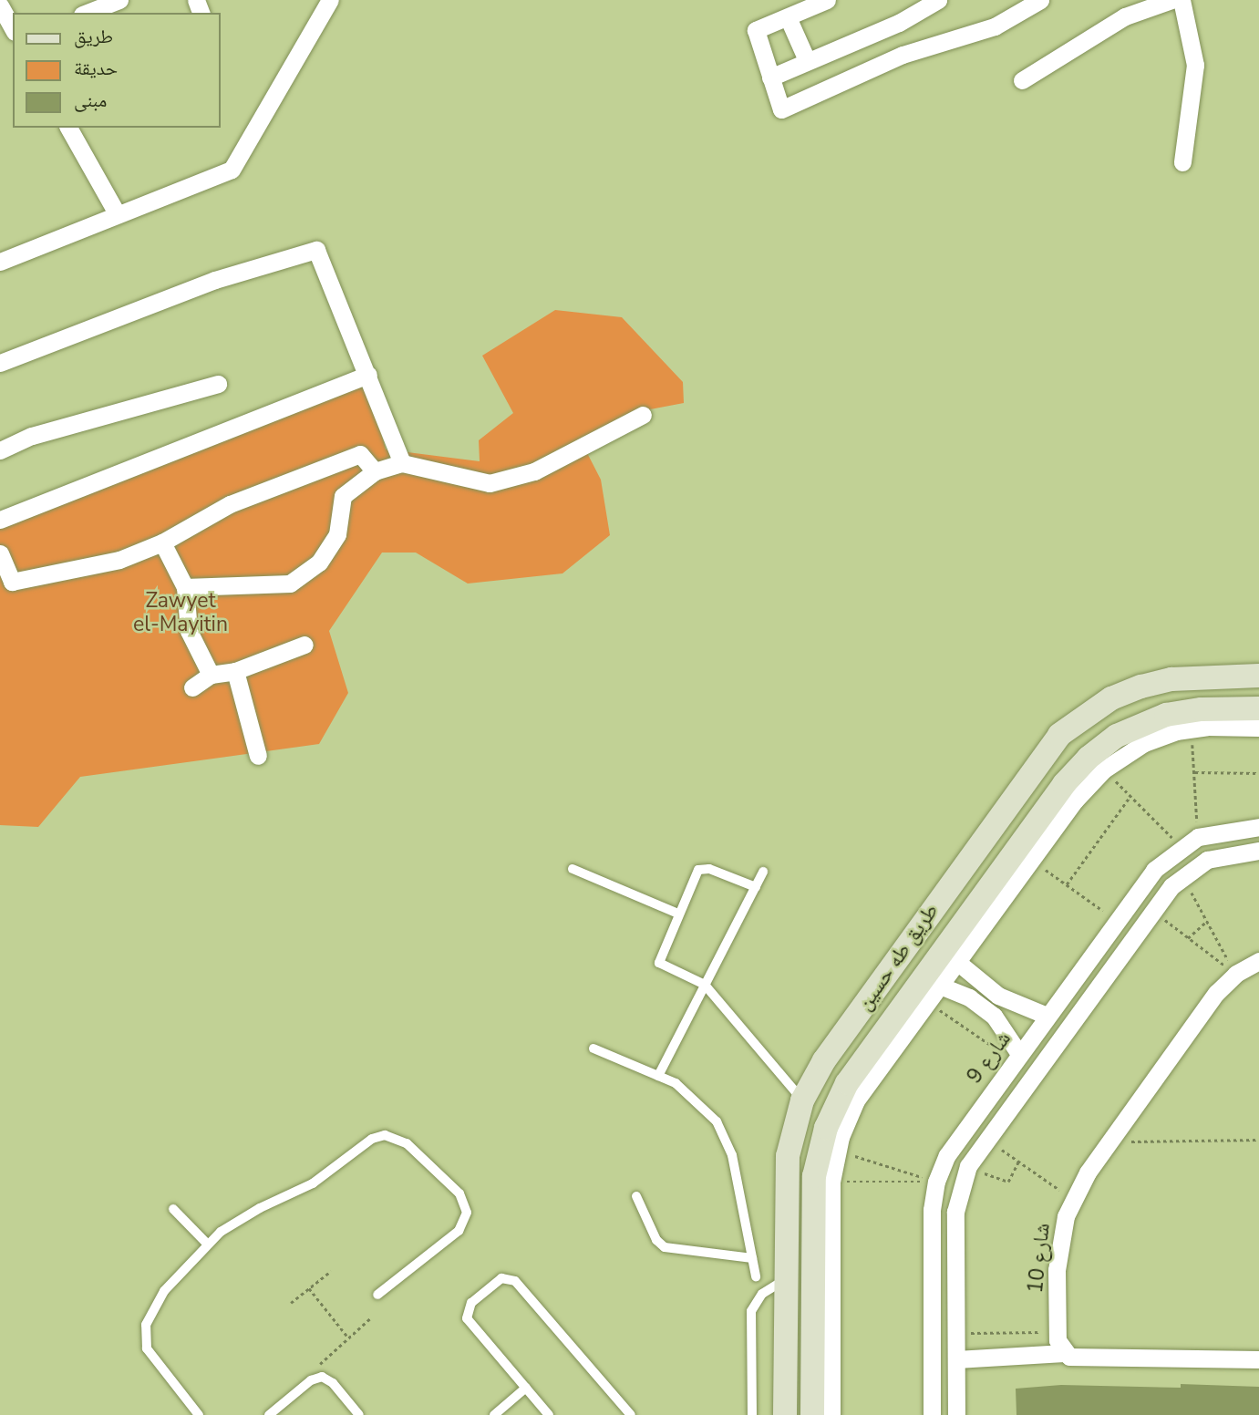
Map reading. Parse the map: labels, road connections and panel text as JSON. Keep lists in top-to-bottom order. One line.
{"streets":{"main road":["طريق طه حسين"],"street":["شارع 9","شارع 10"]},"parks":["Zawyet el-Mayitin"],"legend":["طريق","حديقة","مبنى"]}
